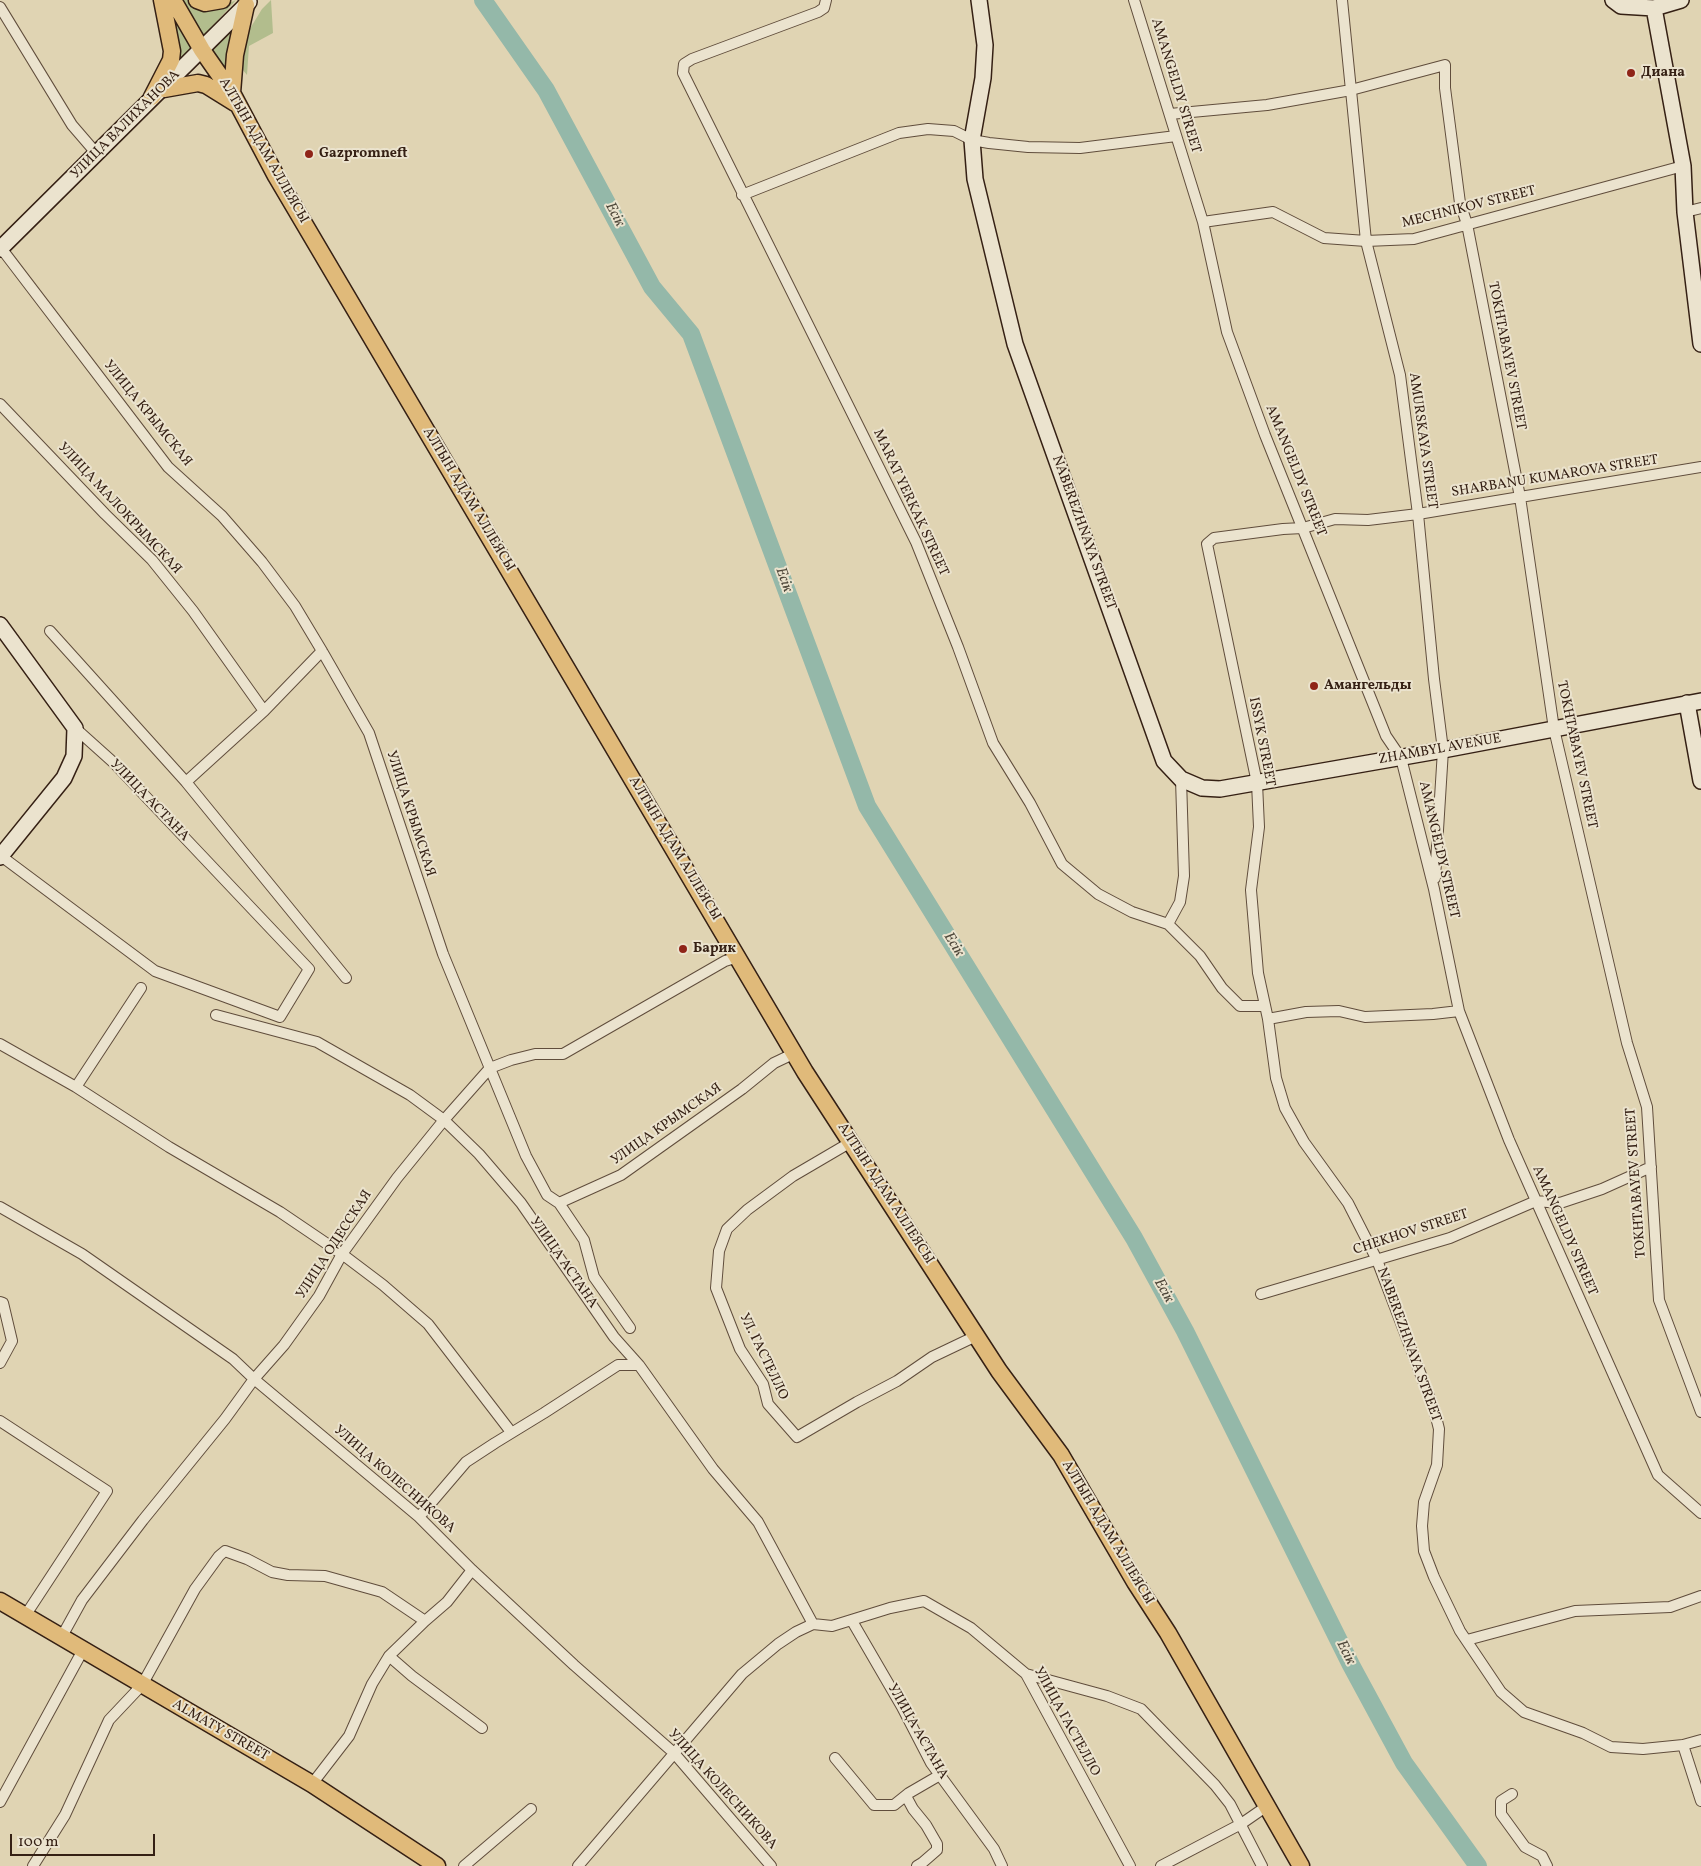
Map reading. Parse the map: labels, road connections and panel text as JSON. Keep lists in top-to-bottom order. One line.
{"streets":{"main road":["АЛТЫН АДАМ АЛЛЕЯСЫ","ALMATY STREET"],"street":["AMANGELDY STREET","УЛИЦА ВАЛИХАНОВА","MECHNIKOV STREET","TOKHTABAYEV STREET","УЛИЦА КРЫМСКАЯ","AMURSKAYA STREET","SHARBANU KUMAROVA STREET","MARAT YERKAK STREET","УЛИЦА МАЛОКРЫМСКАЯ","NABEREZHNAYA STREET","ISSYK STREET","ZHAMBYL AVENUE","УЛИЦА АСТАНА","CHEKHOV STREET","УЛИЦА ОДЕССКАЯ","УЛ. ГАСТЕЛЛО","УЛИЦА КОЛЕСНИКОВА","УЛИЦА ГАСТЕЛЛО"]},"crossings":[["AMANGELDY STREET","MECHNIKOV STREET"],["AMANGELDY STREET","AMURSKAYA STREET"],["AMANGELDY STREET","SHARBANU KUMAROVA STREET"],["AMANGELDY STREET","ZHAMBYL AVENUE"],["AMANGELDY STREET","CHEKHOV STREET"],["УЛИЦА ВАЛИХАНОВА","АЛТЫН АДАМ АЛЛЕЯСЫ"],["УЛИЦА ВАЛИХАНОВА","УЛИЦА КРЫМСКАЯ"],["АЛТЫН АДАМ АЛЛЕЯСЫ","УЛИЦА КРЫМСКАЯ"],["АЛТЫН АДАМ АЛЛЕЯСЫ","УЛИЦА ОДЕССКАЯ"],["АЛТЫН АДАМ АЛЛЕЯСЫ","УЛ. ГАСТЕЛЛО"],["MECHNIKOV STREET","TOKHTABAYEV STREET"],["MECHNIKOV STREET","AMURSKAYA STREET"],["TOKHTABAYEV STREET","AMURSKAYA STREET"],["TOKHTABAYEV STREET","SHARBANU KUMAROVA STREET"],["TOKHTABAYEV STREET","ZHAMBYL AVENUE"],["TOKHTABAYEV STREET","CHEKHOV STREET"],["УЛИЦА КРЫМСКАЯ","УЛИЦА ОДЕССКАЯ"],["AMURSKAYA STREET","SHARBANU KUMAROVA STREET"],["AMURSKAYA STREET","ZHAMBYL AVENUE"],["SHARBANU KUMAROVA STREET","ISSYK STREET"],["NABEREZHNAYA STREET","ISSYK STREET"],["NABEREZHNAYA STREET","ZHAMBYL AVENUE"],["NABEREZHNAYA STREET","CHEKHOV STREET"],["ISSYK STREET","ZHAMBYL AVENUE"],["УЛИЦА АСТАНА","УЛИЦА ОДЕССКАЯ"],["УЛИЦА АСТАНА","УЛИЦА ГАСТЕЛЛО"],["УЛИЦА ОДЕССКАЯ","УЛИЦА КОЛЕСНИКОВА"],["УЛИЦА ОДЕССКАЯ","ALMATY STREET"]],"water":["Есік"],"places":["Диана","Gazpromneft","Амангельды","Барик"],"scale_bar":"100 m"}
